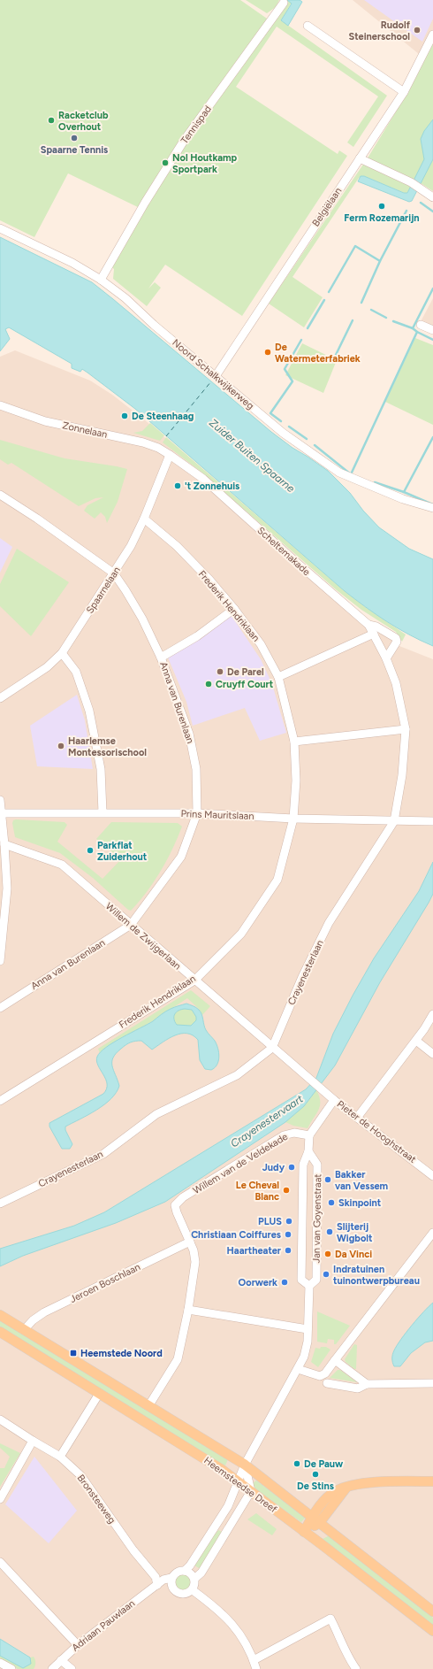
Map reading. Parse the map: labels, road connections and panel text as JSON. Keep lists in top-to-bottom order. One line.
{"streets":{"main road":["Heemsteedse Dreef"],"street":["Tennispad","Belgiëlaan","Noord Schalkwijkerweg","Zonnelaan","Scheltemakade","Spaarnelaan","Frederik Hendriklaan","Anna van Burenlaan","Prins Mauritslaan","Willem de Zwijgerlaan","Crayenesterlaan","Pieter de Hooghstraat","Willem van de Veldekade","Jan van Goyenstraat","Jeroen Boschlaan","Bronsteeweg","Adriaan Pauwlaan"]},"crossings":[["Tennispad","Noord Schalkwijkerweg"],["Belgiëlaan","Noord Schalkwijkerweg"],["Zonnelaan","Scheltemakade"],["Zonnelaan","Spaarnelaan"],["Scheltemakade","Spaarnelaan"],["Scheltemakade","Crayenesterlaan"],["Spaarnelaan","Frederik Hendriklaan"],["Spaarnelaan","Anna van Burenlaan"],["Frederik Hendriklaan","Prins Mauritslaan"],["Frederik Hendriklaan","Willem de Zwijgerlaan"],["Anna van Burenlaan","Prins Mauritslaan"],["Anna van Burenlaan","Willem de Zwijgerlaan"],["Prins Mauritslaan","Crayenesterlaan"],["Willem de Zwijgerlaan","Crayenesterlaan"],["Willem de Zwijgerlaan","Pieter de Hooghstraat"],["Willem van de Veldekade","Jan van Goyenstraat"],["Willem van de Veldekade","Jeroen Boschlaan"],["Jeroen Boschlaan","Heemsteedse Dreef"],["Bronsteeweg","Adriaan Pauwlaan"]],"water":["Zuider Buiten Spaarne","Crayenestervaart"],"places":{"other":["Rudolf Steinerschool","Racketclub Overhout","Spaarne Tennis","Nol Houtkamp Sportpark","Ferm Rozemarijn","De Watermeterfabriek","De Steenhaag","'t Zonnehuis","De Parel","Cruyff Court","Haarlemse Montessorischool","Parkflat Zuiderhout","Judy","Bakker van Vessem","Le Cheval Blanc","Skinpoint","PLUS","Slijterij Wigbolt","Christiaan Coiffures","Haartheater","Da Vinci","Indratuinen tuinontwerpbureau","Oorwerk","De Pauw","De Stins"],"transit":["Heemstede Noord"]}}
